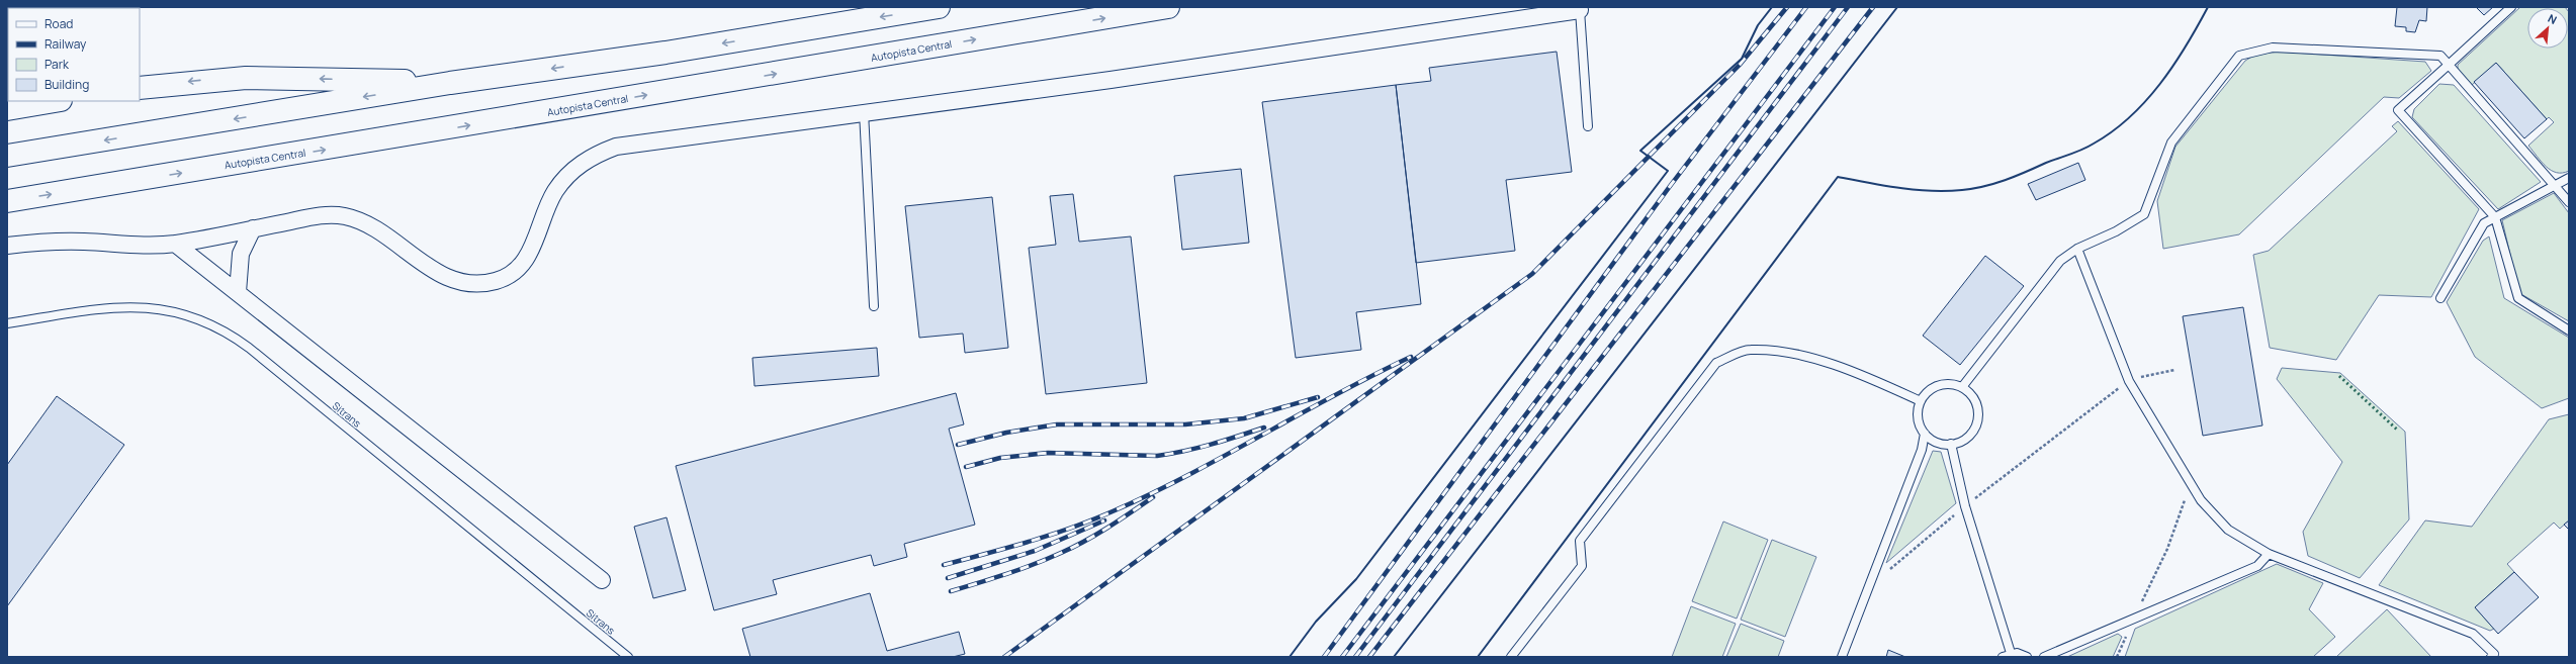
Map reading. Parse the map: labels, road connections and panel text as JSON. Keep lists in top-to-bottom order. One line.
{"streets":{"highway":["Autopista Central"],"lane":["Sitrans"]},"legend":["Road","Railway","Park","Building"],"north":"top right"}
